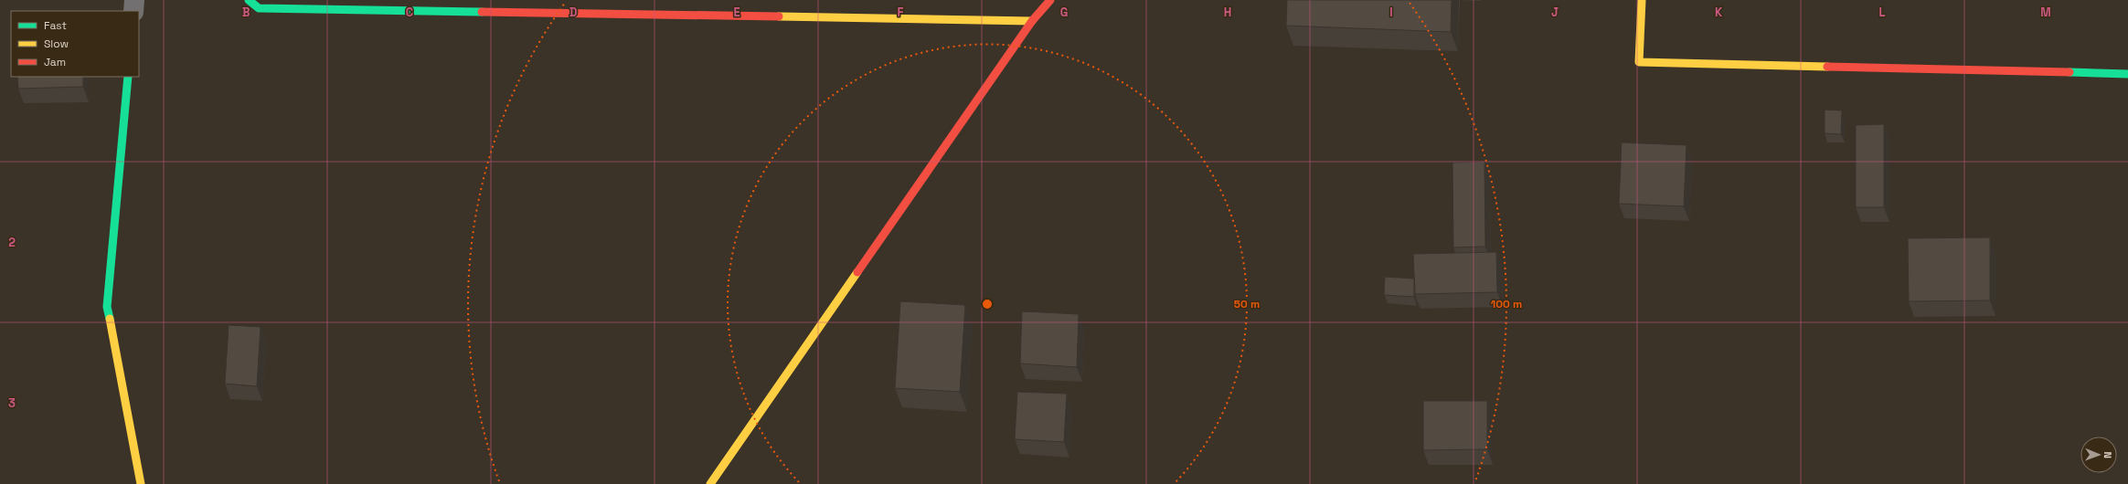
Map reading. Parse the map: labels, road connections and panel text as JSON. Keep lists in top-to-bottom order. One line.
{"legend":["Fast","Slow","Jam"],"north":"right","grid":{"columns":["B","C","D","E","F","G","H","I","J","K","L","M"],"rows":["2","3"]},"rings":["50 m","100 m"]}
